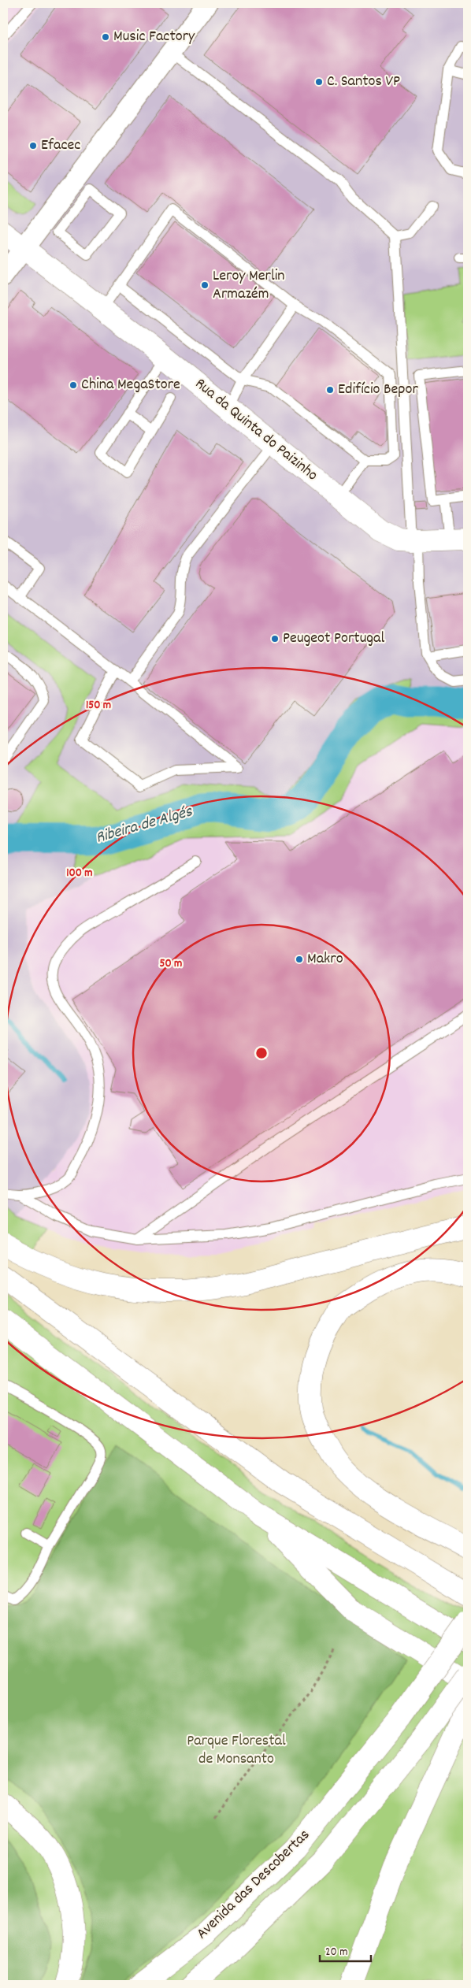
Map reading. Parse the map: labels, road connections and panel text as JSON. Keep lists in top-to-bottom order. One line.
{"streets":{"main road":["Rua da Quinta do Paizinho","Avenida das Descobertas"]},"water":["Ribeira de Algés"],"parks":["Parque Florestal de Monsanto"],"places":["Music Factory","C. Santos VP","Efacec","Leroy Merlin Armazém","China MegaStore","Edifício Bepor","Peugeot Portugal","Makro"],"scale_bar":"20 m","rings":["150 m","100 m","50 m"]}
